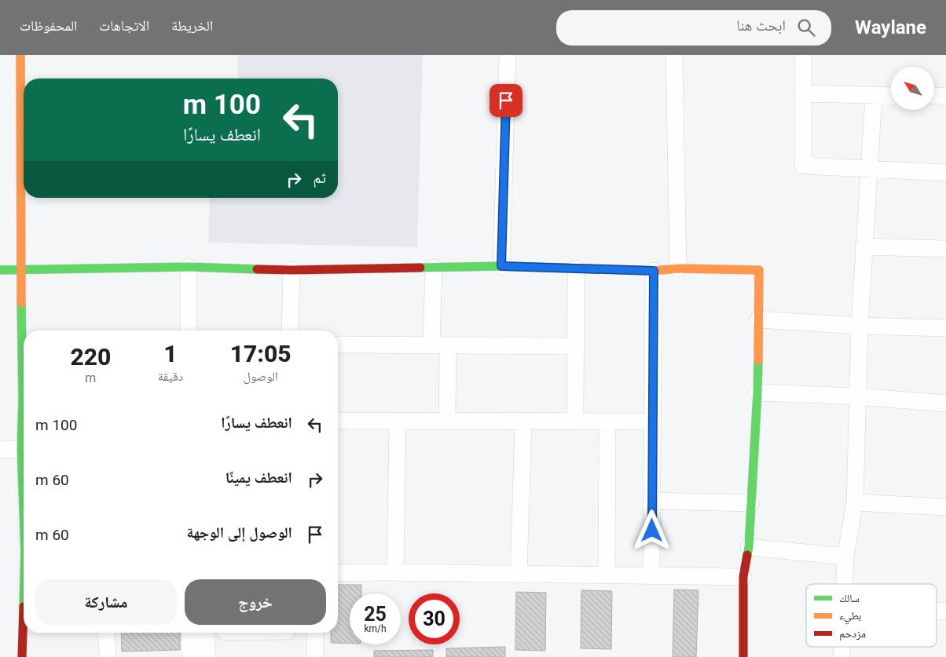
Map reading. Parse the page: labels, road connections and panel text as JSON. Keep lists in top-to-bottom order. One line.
{"legend":["سالك","بطيء","مزدحم"],"north":"top left","page":{"header":"Waylane","search":"ابحث هنا","nav":["الخريطة","الاتجاهات","المحفوظات"],"turn":["100 m","انعطف يسارًا"],"then":"ثم","eta":["17:05","الوصول","1","دقيقة","220","m"],"list":[{"name":"انعطف يسارًا","value":"100 m"},{"name":"انعطف يمينًا","value":"60 m"},{"name":"الوصول إلى الوجهة","value":"60 m"}],"buttons":["خروج","مشاركة"],"speed":"25 km/h","limit":"30"}}
